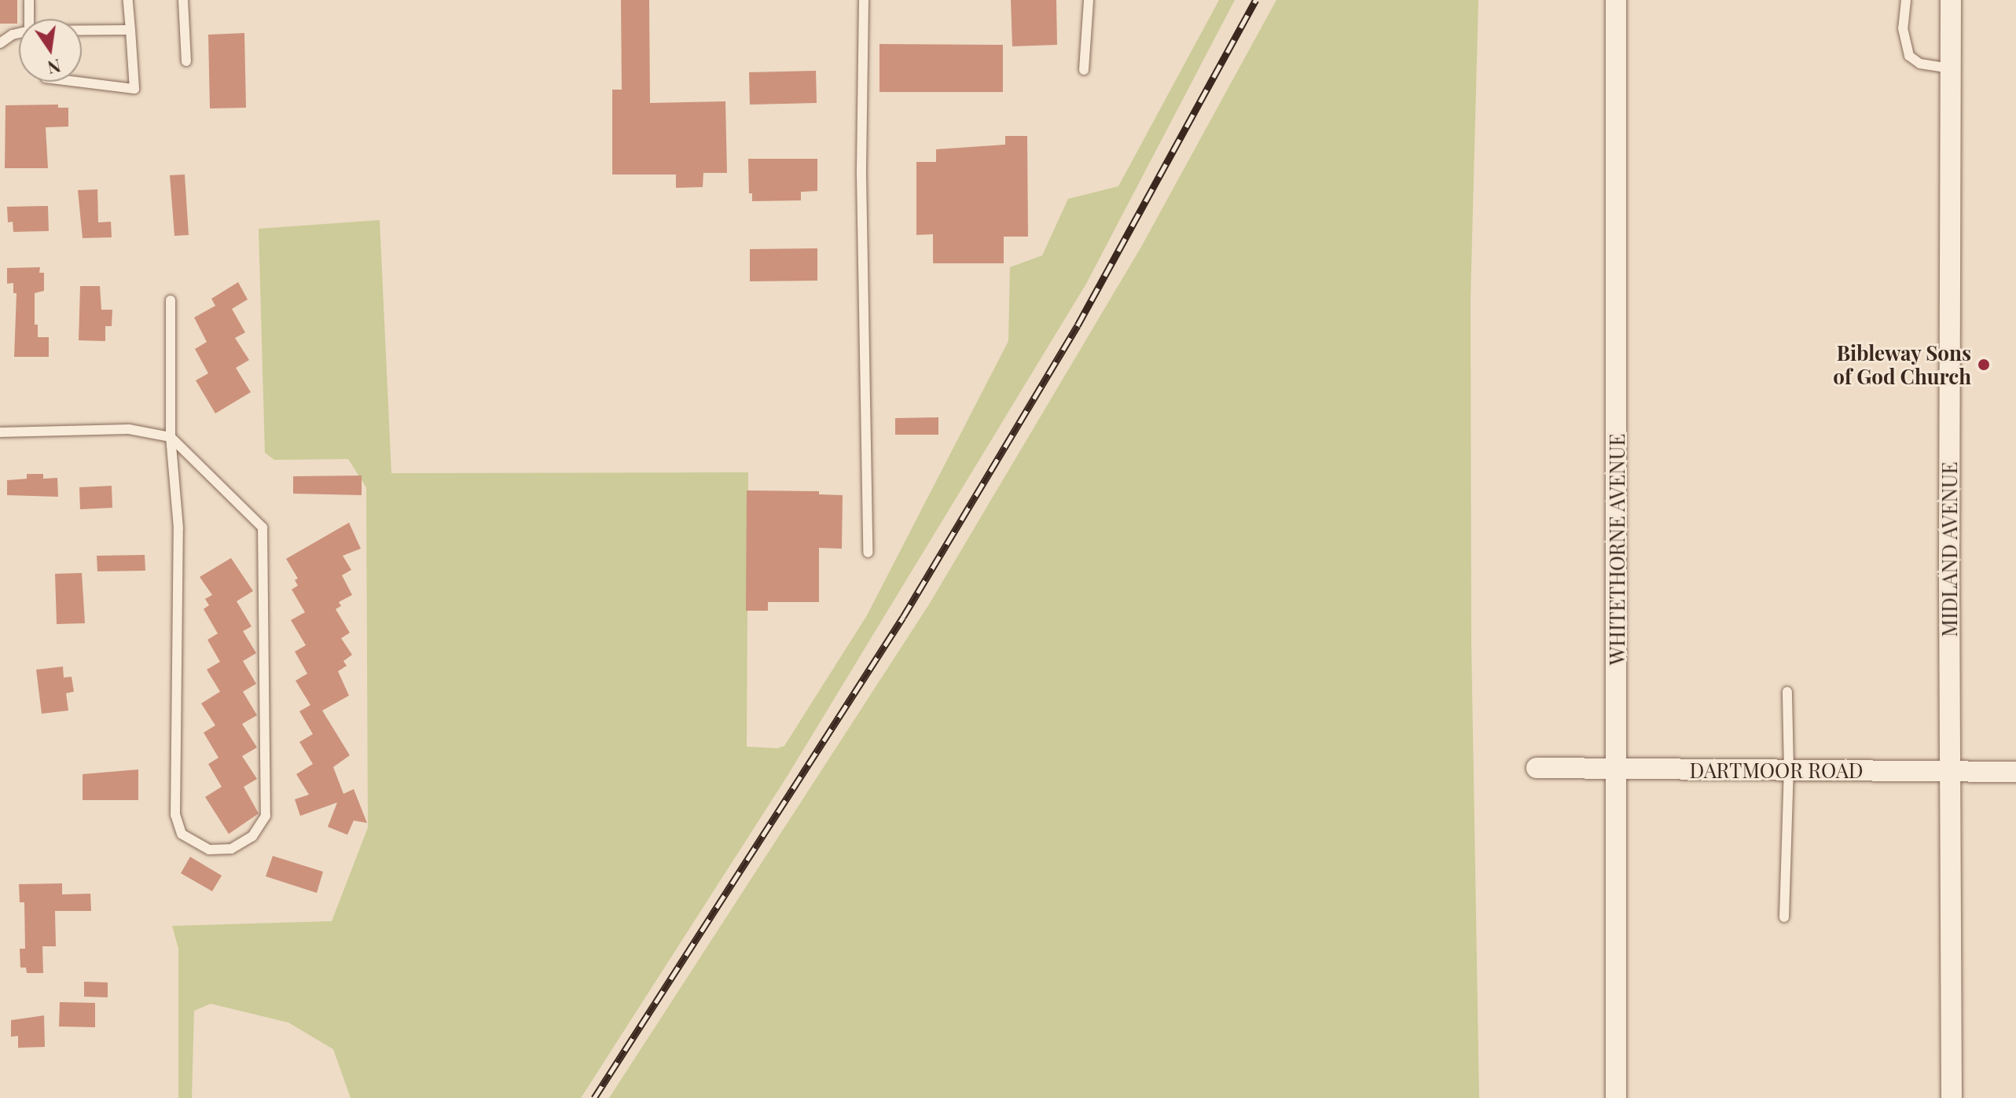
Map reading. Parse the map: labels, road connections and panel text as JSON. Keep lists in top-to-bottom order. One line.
{"streets":{"street":["WHITETHORNE AVENUE","MIDLAND AVENUE","DARTMOOR ROAD"]},"crossings":[["WHITETHORNE AVENUE","DARTMOOR ROAD"],["MIDLAND AVENUE","DARTMOOR ROAD"]],"places":["Bibleway Sons of God Church"],"north":"bottom"}
